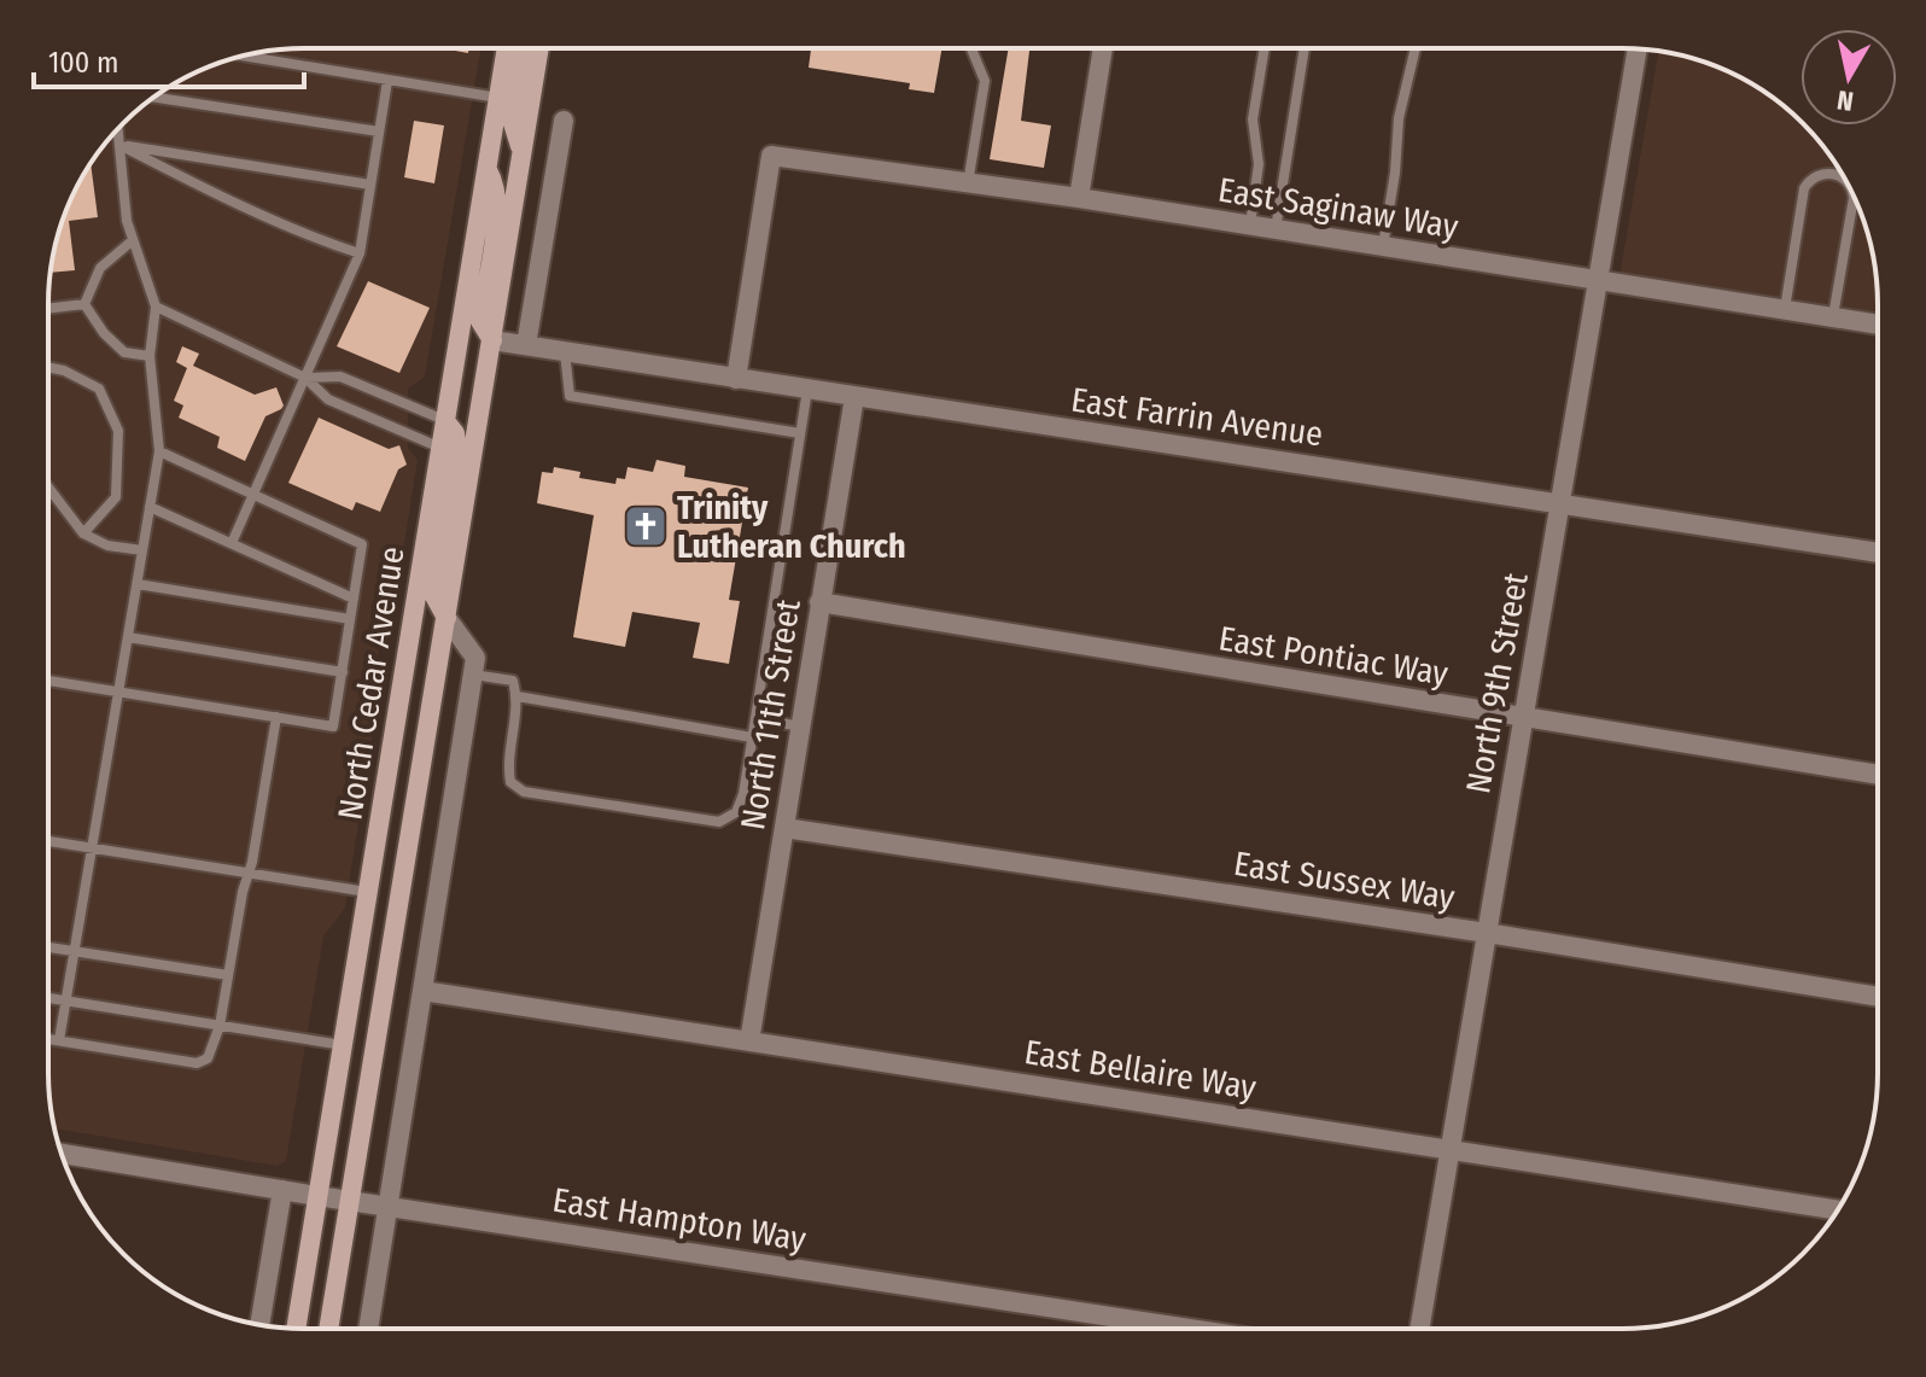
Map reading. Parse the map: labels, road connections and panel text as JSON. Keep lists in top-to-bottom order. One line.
{"streets":{"main road":["North Cedar Avenue"],"street":["East Saginaw Way","East Farrin Avenue","East Pontiac Way","North 9th Street","North 11th Street","East Sussex Way","East Bellaire Way","East Hampton Way"]},"crossings":[["East Saginaw Way","East Farrin Avenue"],["East Saginaw Way","North 9th Street"],["East Farrin Avenue","North Cedar Avenue"],["East Farrin Avenue","North 9th Street"],["East Farrin Avenue","North 11th Street"],["East Pontiac Way","North 9th Street"],["East Pontiac Way","North 11th Street"],["North Cedar Avenue","East Hampton Way"],["North 9th Street","East Sussex Way"],["North 9th Street","East Bellaire Way"],["North 11th Street","East Sussex Way"],["North 11th Street","East Bellaire Way"]],"places":{"church":["Trinity Lutheran Church"]},"scale_bar":"100 m","north":"bottom"}
